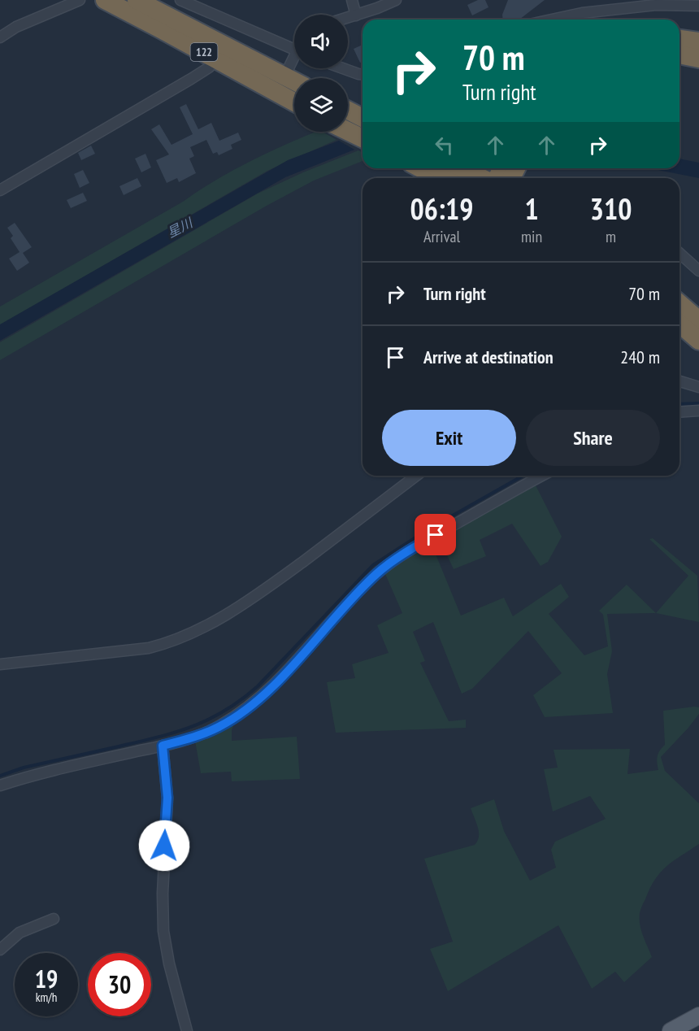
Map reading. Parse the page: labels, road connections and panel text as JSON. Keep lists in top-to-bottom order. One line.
{"streets":{"highway":["122"]},"water":["星川"],"page":{"turn":["70 m","Turn right"],"eta":["06:19","Arrival","1","min","310","m"],"list":[{"name":"Turn right","value":"70 m"},{"name":"Arrive at destination","value":"240 m"}],"buttons":["Exit","Share"],"speed":"19 km/h","limit":"30"}}
